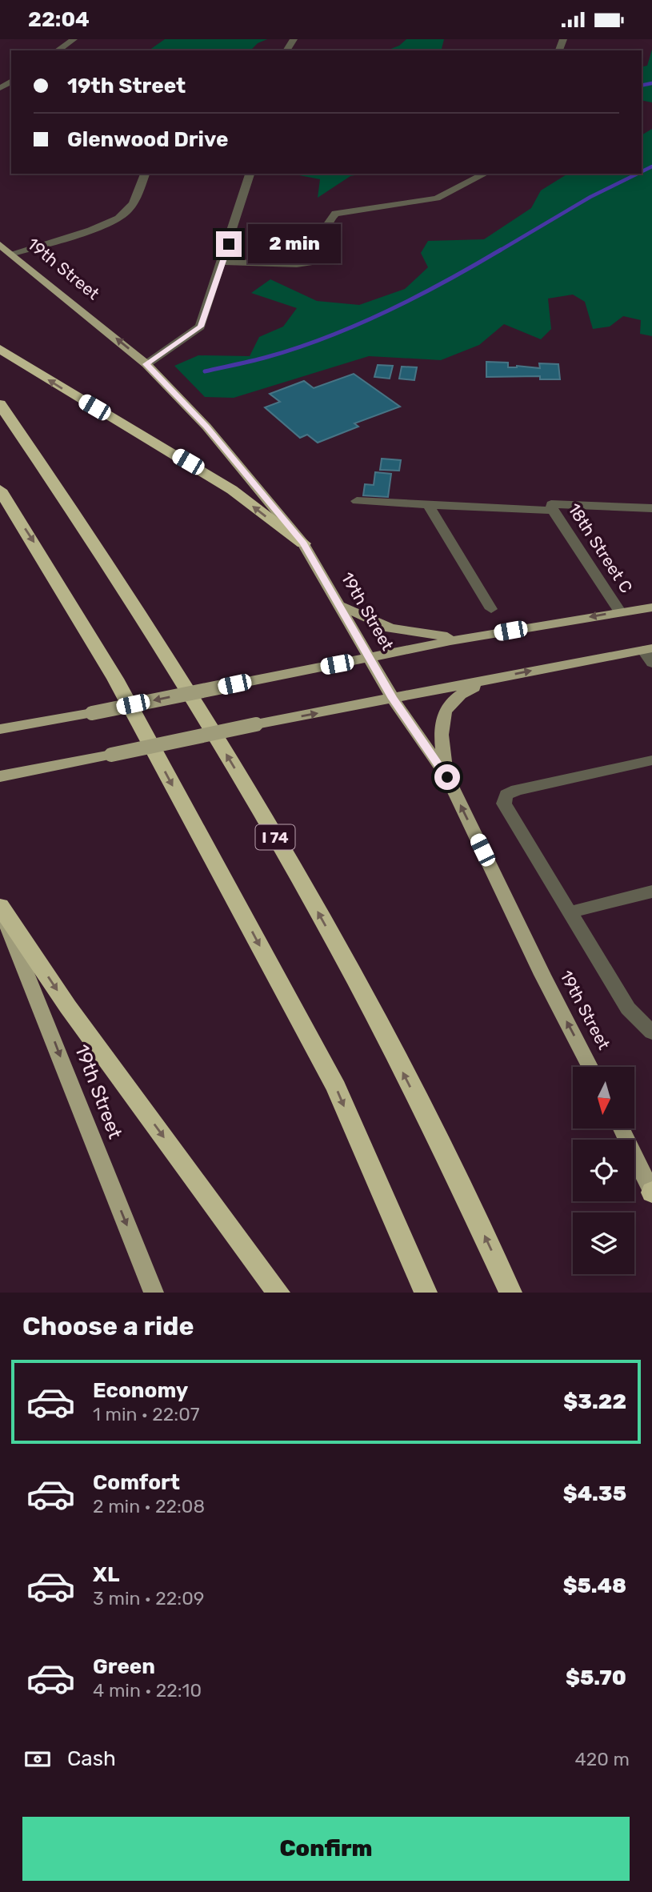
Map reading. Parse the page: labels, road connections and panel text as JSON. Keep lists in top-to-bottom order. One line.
{"streets":{"highway":["I 74"],"main road":["19th Street"],"street":["18th Street C"]},"north":"bottom","page":{"status":"22:04","banner":["19th Street","Glenwood Drive"],"bubble":"2 min","heading":"Choose a ride","list":[{"name":"Economy","note":"1 min · 22:07","value":"$3.22"},{"name":"Comfort","note":"2 min · 22:08","value":"$4.35"},{"name":"XL","note":"3 min · 22:09","value":"$5.48"},{"name":"Green","note":"4 min · 22:10","value":"$5.70"}],"pay":["Cash","420 m"],"buttons":"Confirm"}}
